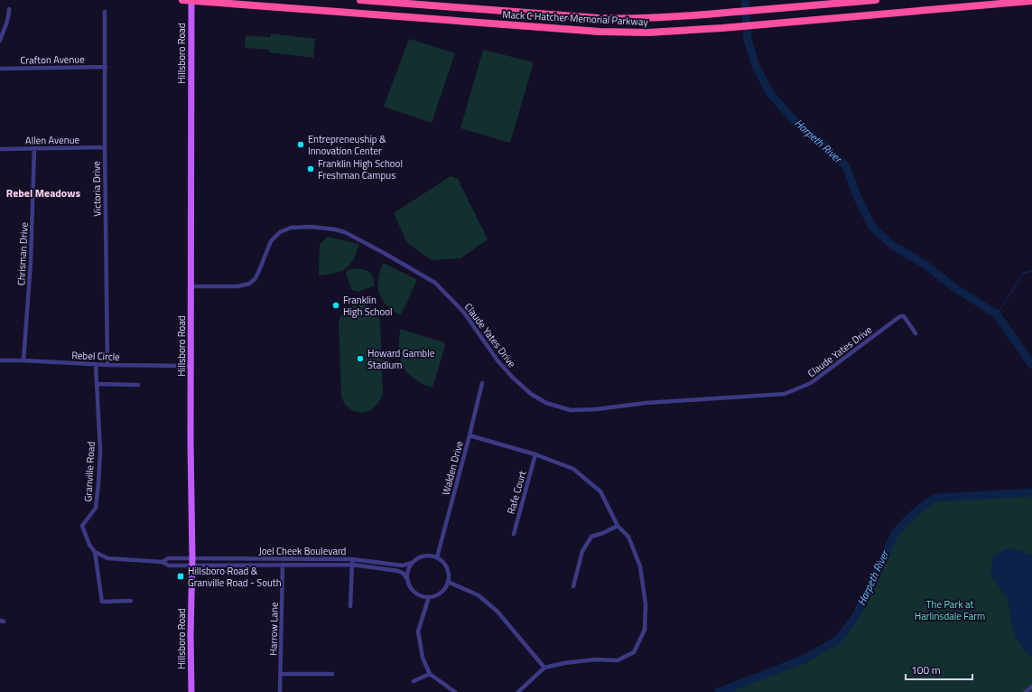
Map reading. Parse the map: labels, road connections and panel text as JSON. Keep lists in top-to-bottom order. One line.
{"streets":{"highway":["Mack C Hatcher Memorial Parkway"],"main road":["Hillsboro Road"],"street":["Crafton Avenue","Allen Avenue","Victoria Drive","Chrisman Drive","Claude Yates Drive","Rebel Circle","Walden Drive","Granville Road","Rafe Court","Joel Cheek Boulevard","Harrow Lane"]},"crossings":[["Mack C Hatcher Memorial Parkway","Hillsboro Road"],["Hillsboro Road","Claude Yates Drive"],["Hillsboro Road","Rebel Circle"],["Hillsboro Road","Joel Cheek Boulevard"],["Crafton Avenue","Victoria Drive"],["Allen Avenue","Victoria Drive"],["Allen Avenue","Chrisman Drive"],["Victoria Drive","Rebel Circle"],["Chrisman Drive","Rebel Circle"],["Rebel Circle","Granville Road"],["Walden Drive","Joel Cheek Boulevard"],["Joel Cheek Boulevard","Harrow Lane"]],"districts":["Rebel Meadows"],"water":["Harpeth River"],"parks":["The Park at Harlinsdale Farm"],"places":{"other":["Entrepreneuship & Innovation Center","Franklin High School Freshman Campus","Franklin High School","Howard Gamble Stadium"],"transit":["Hillsboro Road & Granville Road - South"]},"scale_bar":"100 m"}
